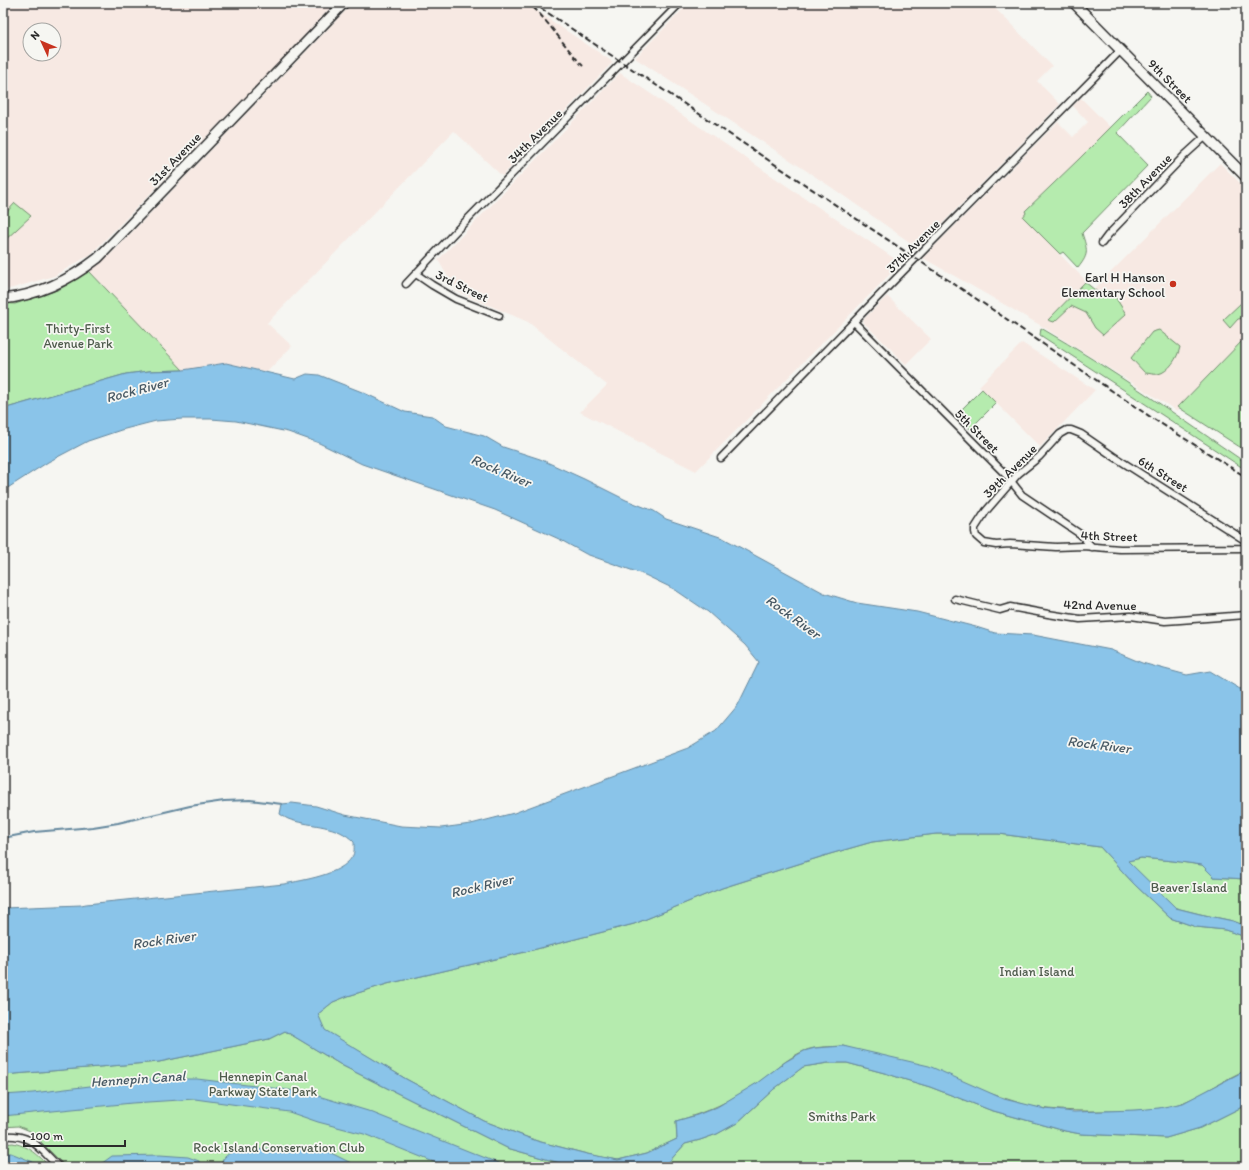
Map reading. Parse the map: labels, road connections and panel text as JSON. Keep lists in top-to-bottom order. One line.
{"streets":{"street":["9th Street","34th Avenue","31st Avenue","38th Avenue","37th Avenue","3rd Street","5th Street","39th Avenue","6th Street","4th Street","42nd Avenue"]},"crossings":[["9th Street","38th Avenue"],["9th Street","37th Avenue"],["34th Avenue","3rd Street"],["37th Avenue","5th Street"],["5th Street","39th Avenue"],["5th Street","4th Street"],["39th Avenue","6th Street"],["39th Avenue","4th Street"]],"water":["Rock River","Hennepin Canal"],"parks":["Thirty-First Avenue Park","Beaver Island","Indian Island","Hennepin Canal Parkway State Park","Smiths Park","Rock Island Conservation Club"],"places":["Earl H Hanson Elementary School"],"scale_bar":"100 m","north":"top left"}
